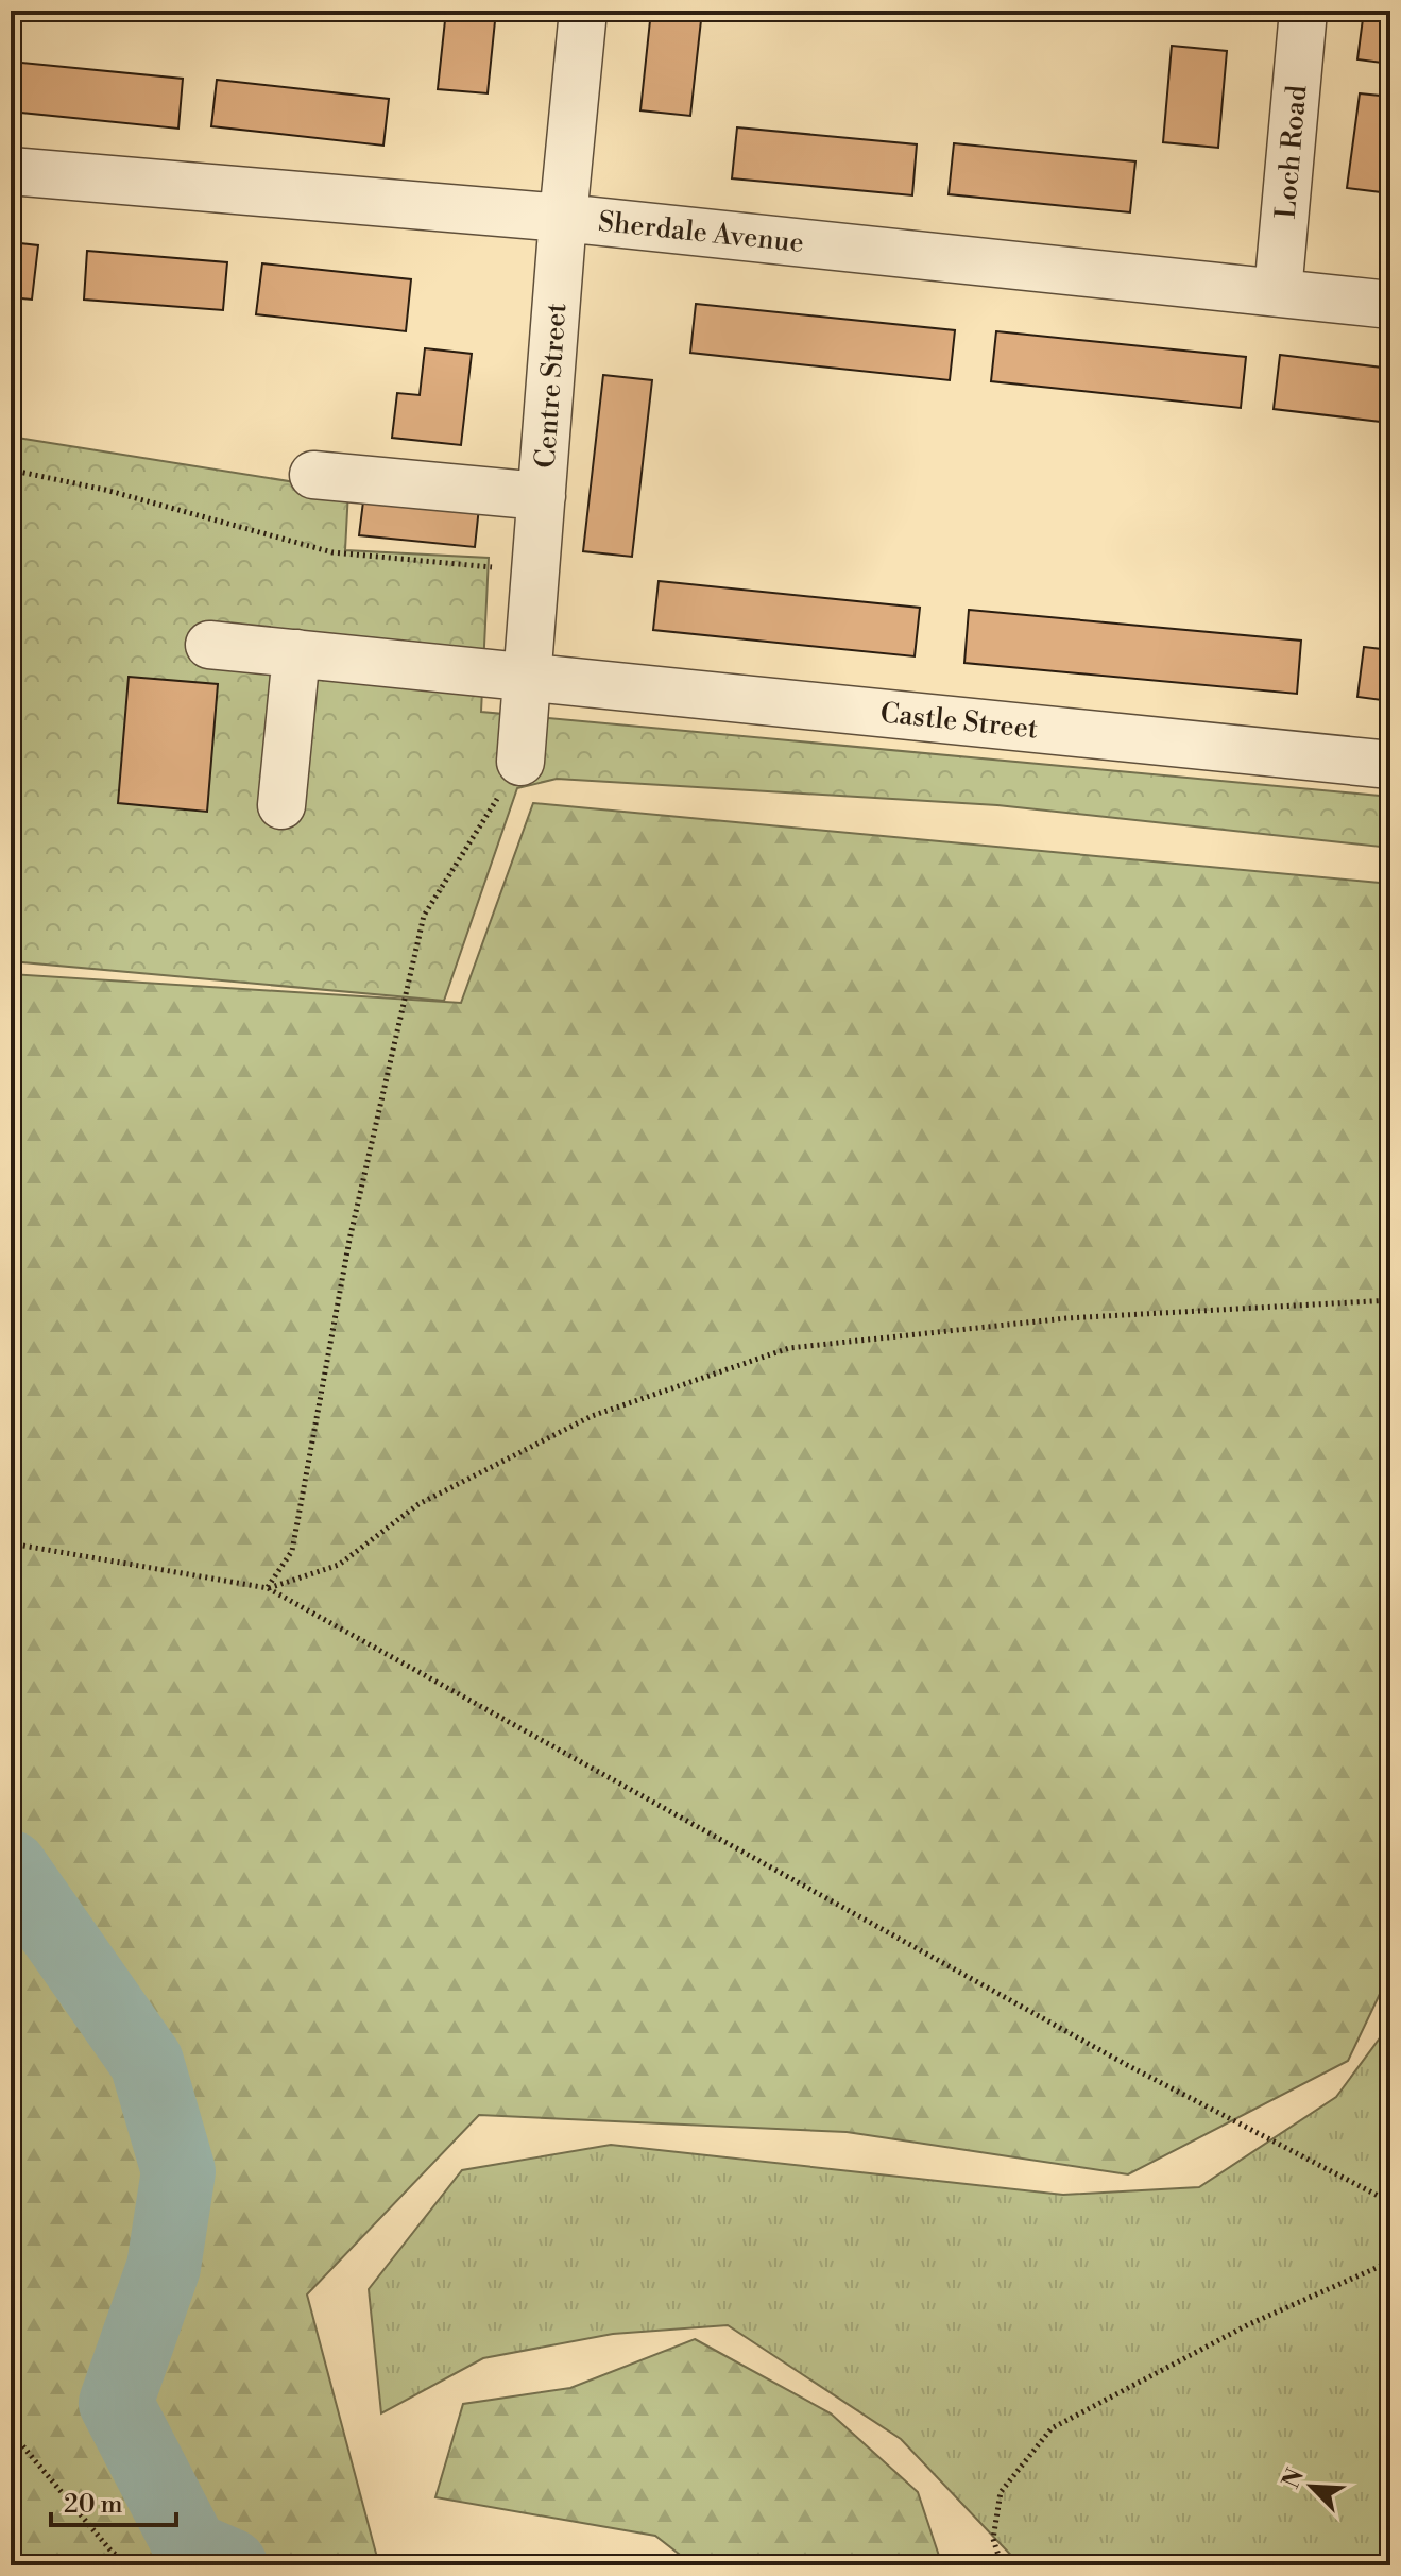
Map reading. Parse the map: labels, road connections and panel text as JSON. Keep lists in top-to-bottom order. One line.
{"streets":{"street":["Loch Road","Sherdale Avenue","Centre Street","Castle Street"]},"crossings":[["Loch Road","Sherdale Avenue"],["Sherdale Avenue","Centre Street"],["Centre Street","Castle Street"]],"scale_bar":"20 m","north":"top left"}
